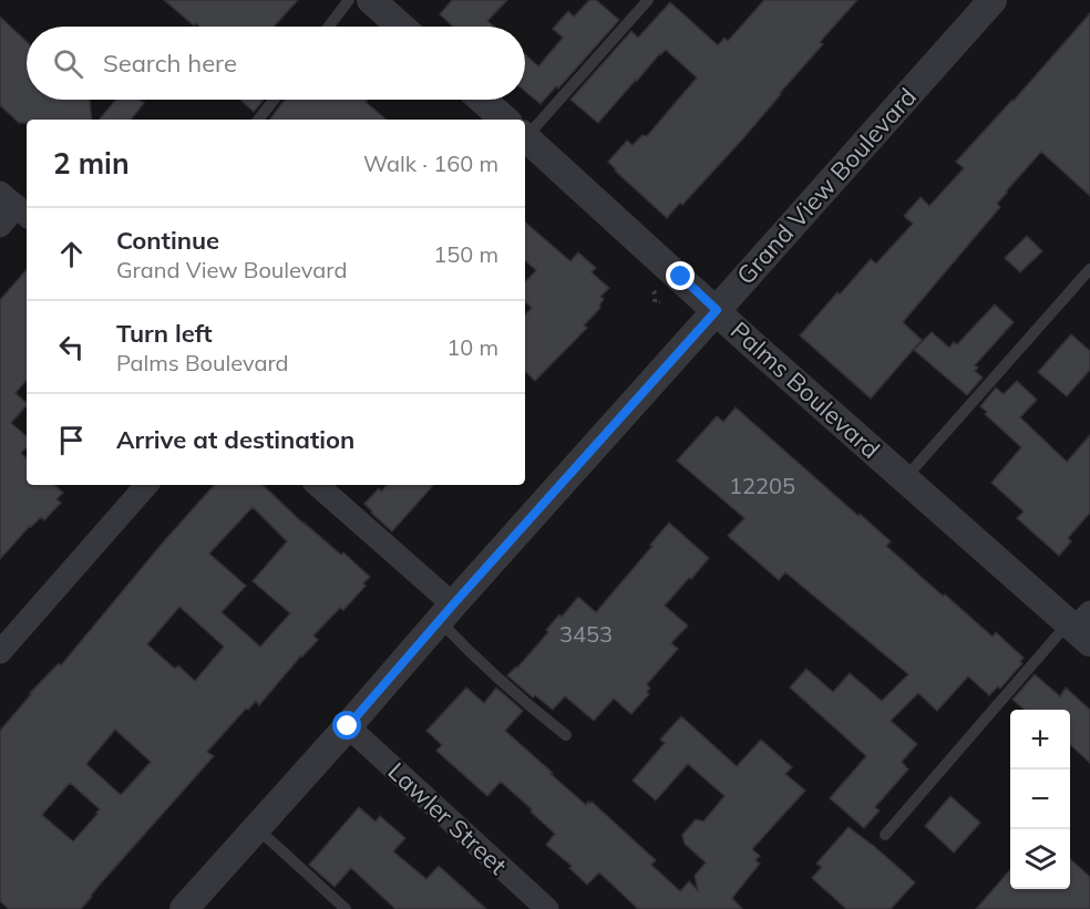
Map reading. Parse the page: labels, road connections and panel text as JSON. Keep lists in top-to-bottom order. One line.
{"streets":{"street":["Grand View Boulevard","Palms Boulevard","Lawler Street"]},"crossings":[["Grand View Boulevard","Palms Boulevard"],["Grand View Boulevard","Lawler Street"]],"house_numbers":["12205","3453"],"page":{"search":"Search here","heading":["2 min","Walk · 160 m"],"list":[["Continue","Grand View Boulevard","150 m"],["Turn left","Palms Boulevard","10 m"],"Arrive at destination"],"map_buttons":["+","−"]}}
